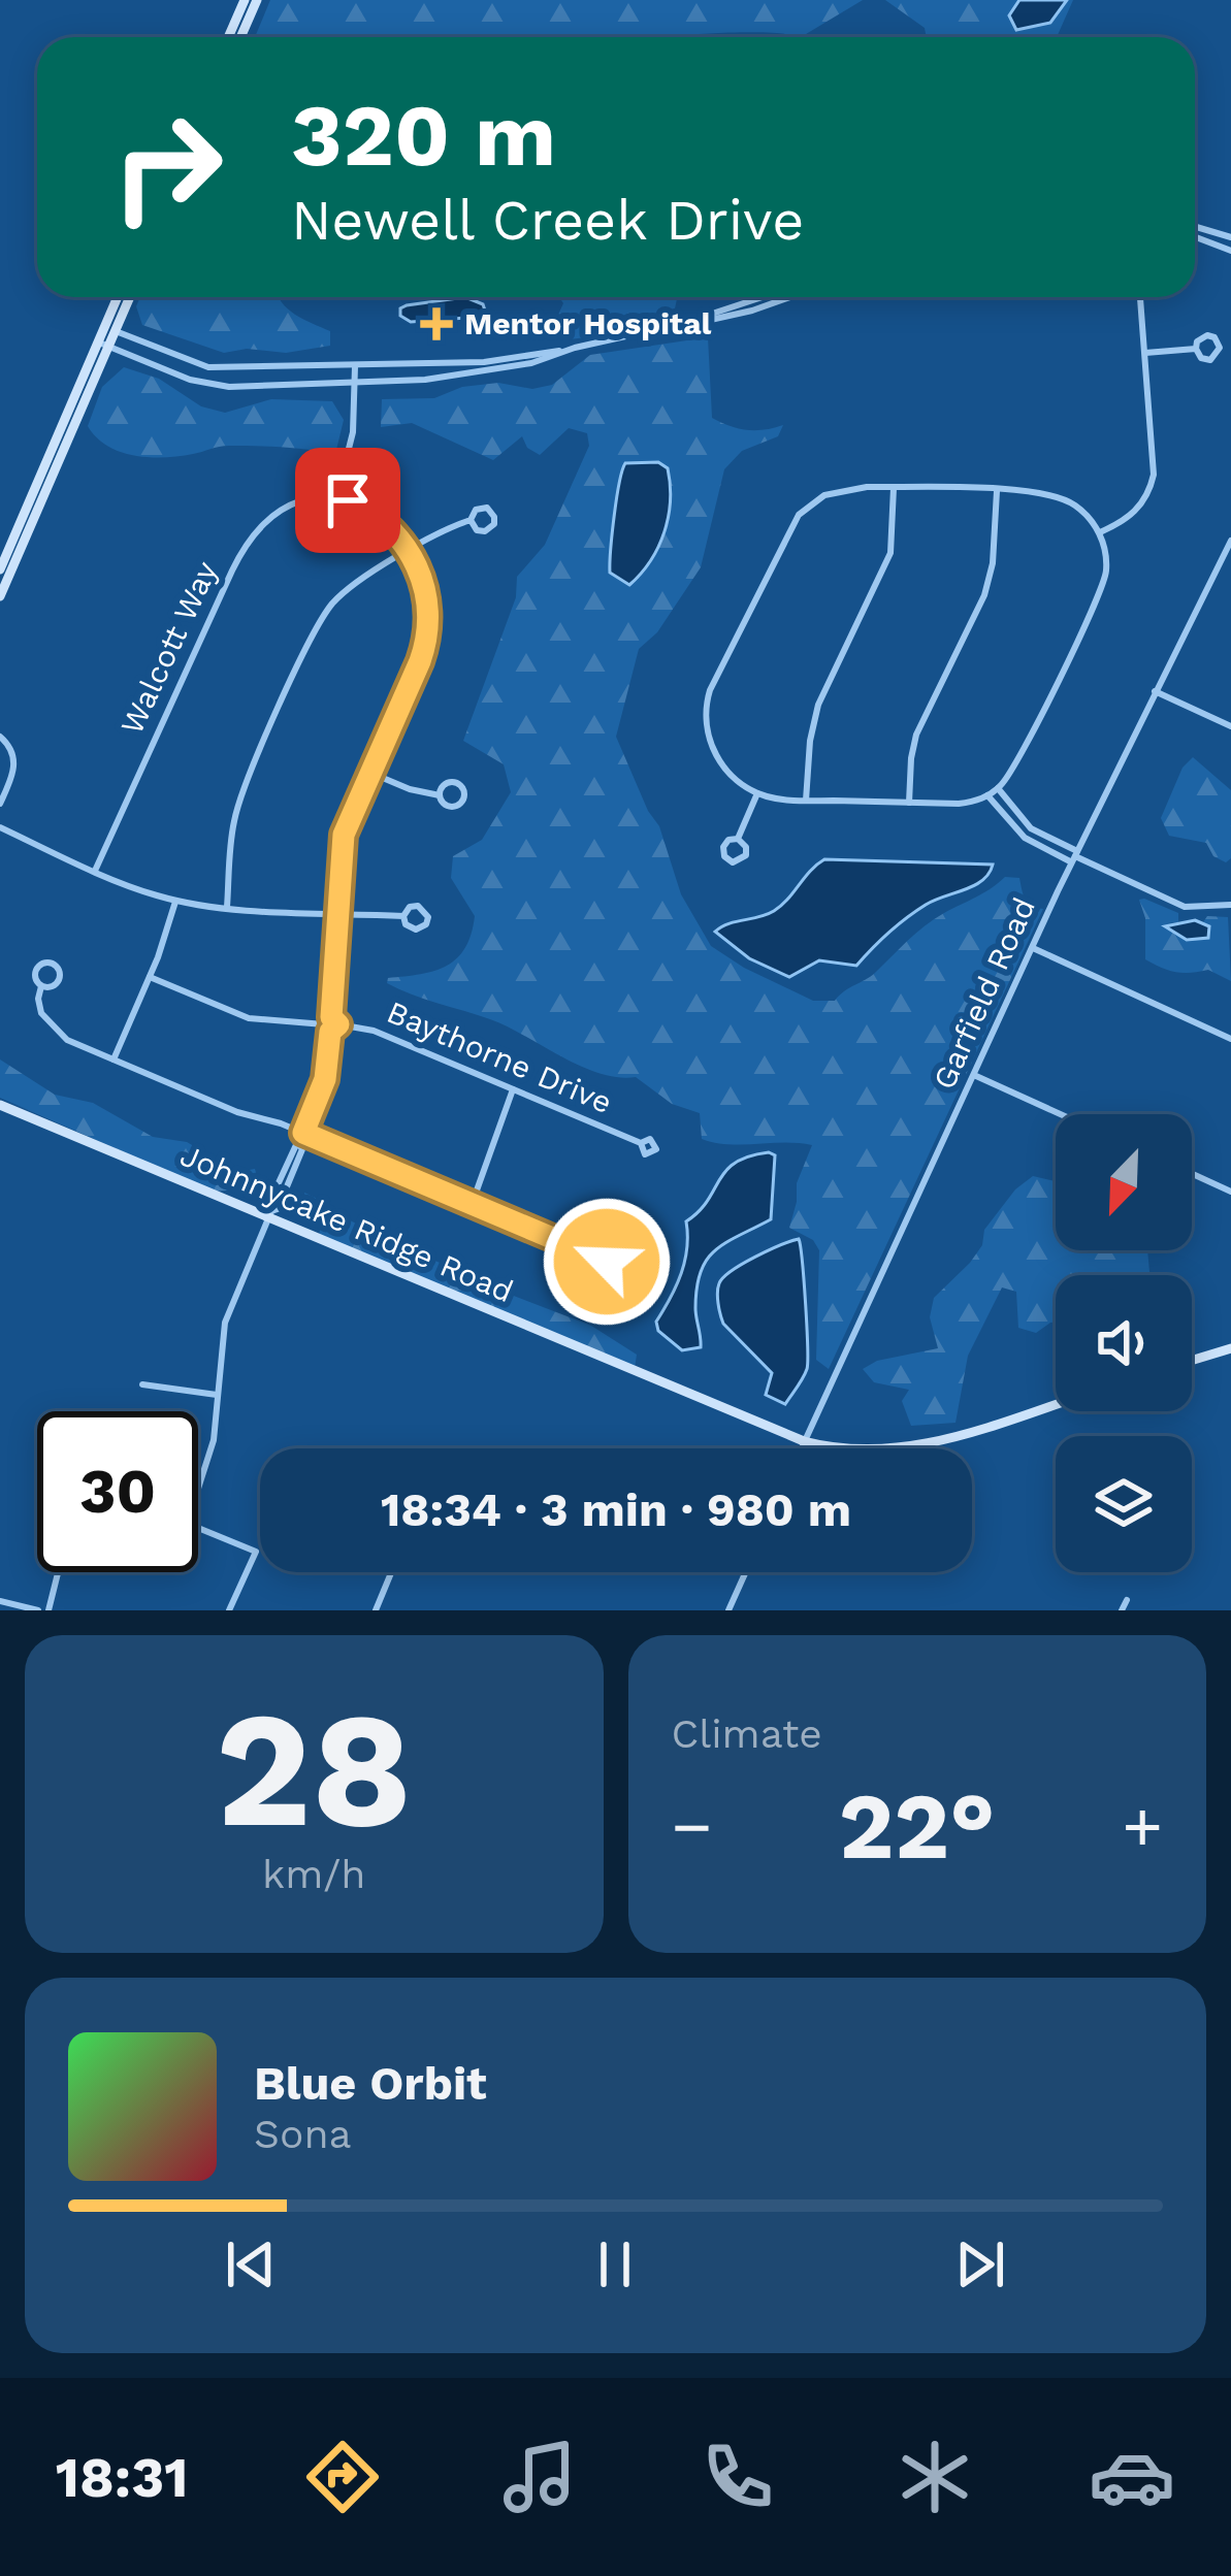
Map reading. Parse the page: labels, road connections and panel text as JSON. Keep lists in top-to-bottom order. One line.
{"streets":{"main road":["Johnnycake Ridge Road"],"street":["Walcott Way","Garfield Road","Baythorne Drive"]},"crossings":[["Garfield Road","Johnnycake Ridge Road"]],"places":{"health":["Mentor Hospital"]},"north":"bottom left","page":{"turn":["320 m","Newell Creek Drive"],"limit":"30","trip":"18:34 · 3 min · 980 m","tile":[["28","km/h"],"Climate"],"heat":["−","22°","+"],"song":["Blue Orbit","Sona"],"tabs":"18:31"}}
